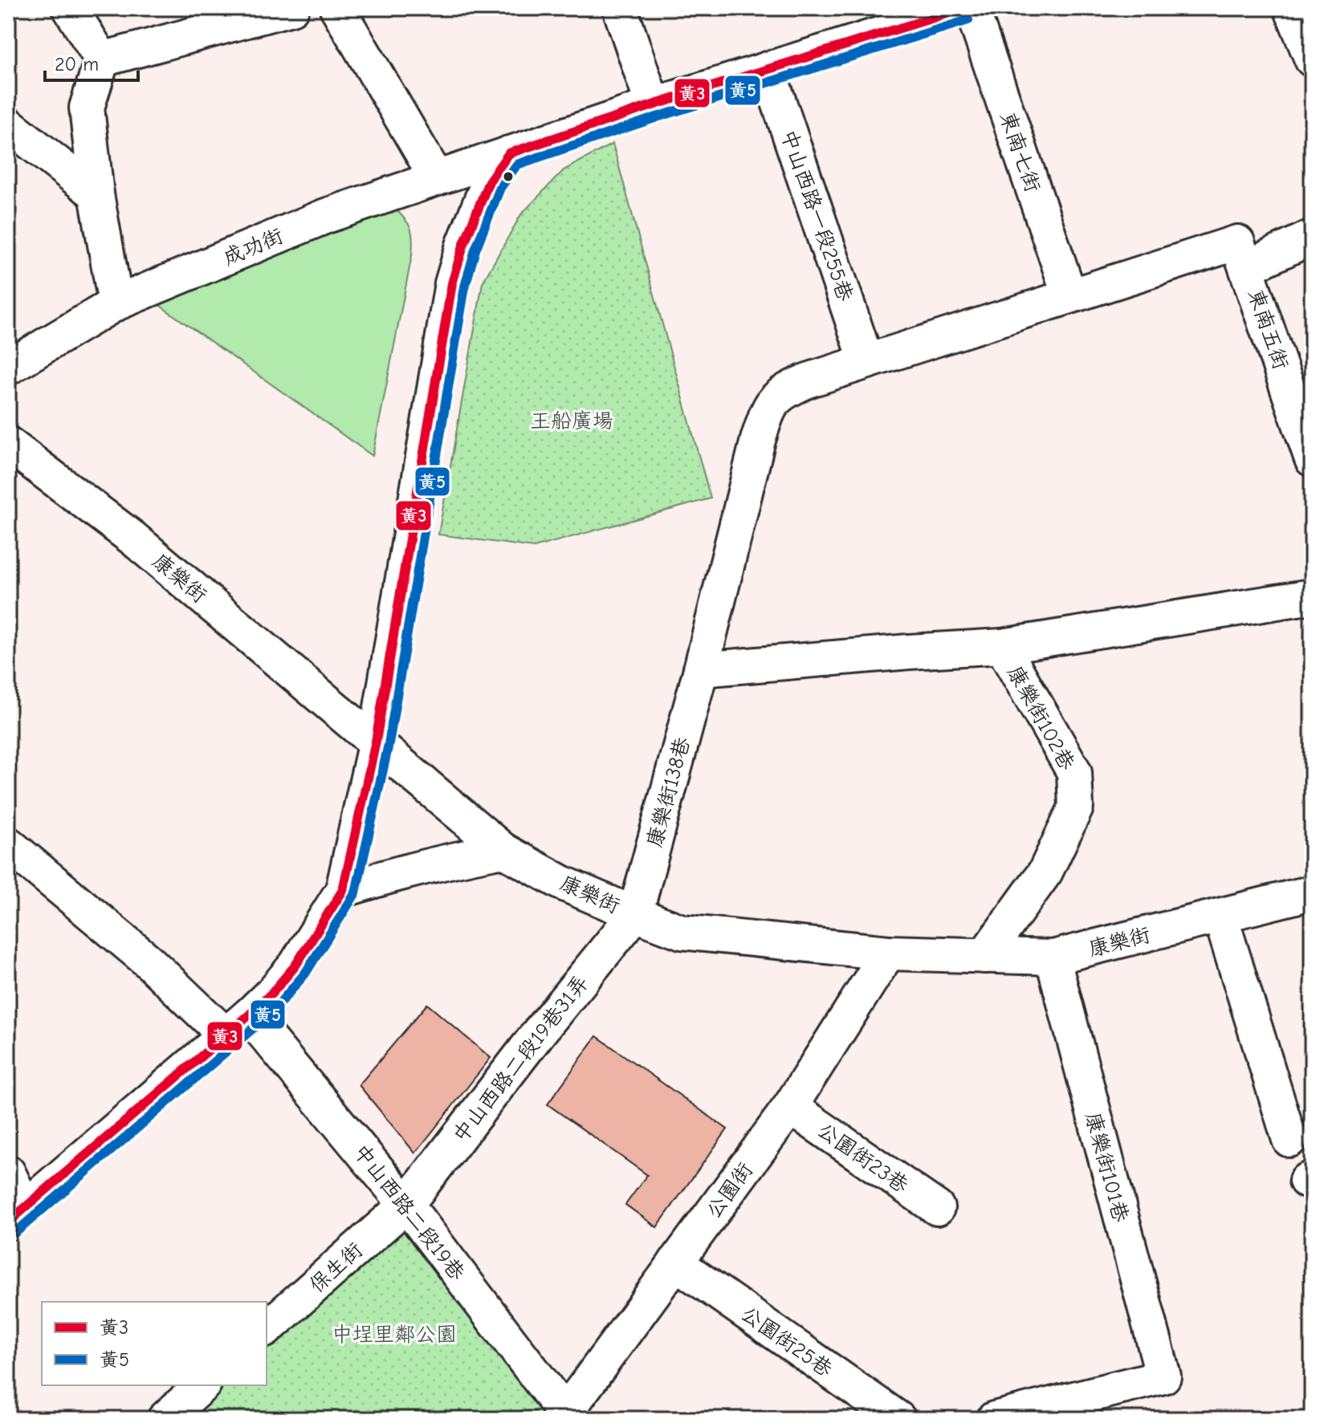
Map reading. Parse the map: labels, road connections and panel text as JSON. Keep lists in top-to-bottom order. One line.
{"streets":{"street":["東南七街","中山西路一段255巷","成功街","東南五街","康樂街","康樂街102巷","康樂街138巷","中山西路二段19巷31弄","公園街23巷","康樂街101巷","公園街","中山西路二段19巷","保生街","公園街25巷"]},"crossings":[["東南七街","康樂街138巷"],["中山西路一段255巷","成功街"],["中山西路一段255巷","康樂街138巷"],["東南五街","康樂街138巷"],["康樂街","康樂街102巷"],["康樂街","康樂街138巷"],["康樂街","中山西路二段19巷31弄"],["康樂街","康樂街101巷"],["康樂街","公園街"],["康樂街138巷","中山西路二段19巷31弄"],["中山西路二段19巷31弄","中山西路二段19巷"],["中山西路二段19巷31弄","保生街"],["公園街23巷","公園街"],["公園街","中山西路二段19巷"],["公園街","公園街25巷"],["中山西路二段19巷","保生街"]],"parks":["王船廣場","中埕里鄰公園"],"lines":["transit line 黃3","transit line 黃5"],"legend":["黃3","黃5"],"scale_bar":"20 m"}
